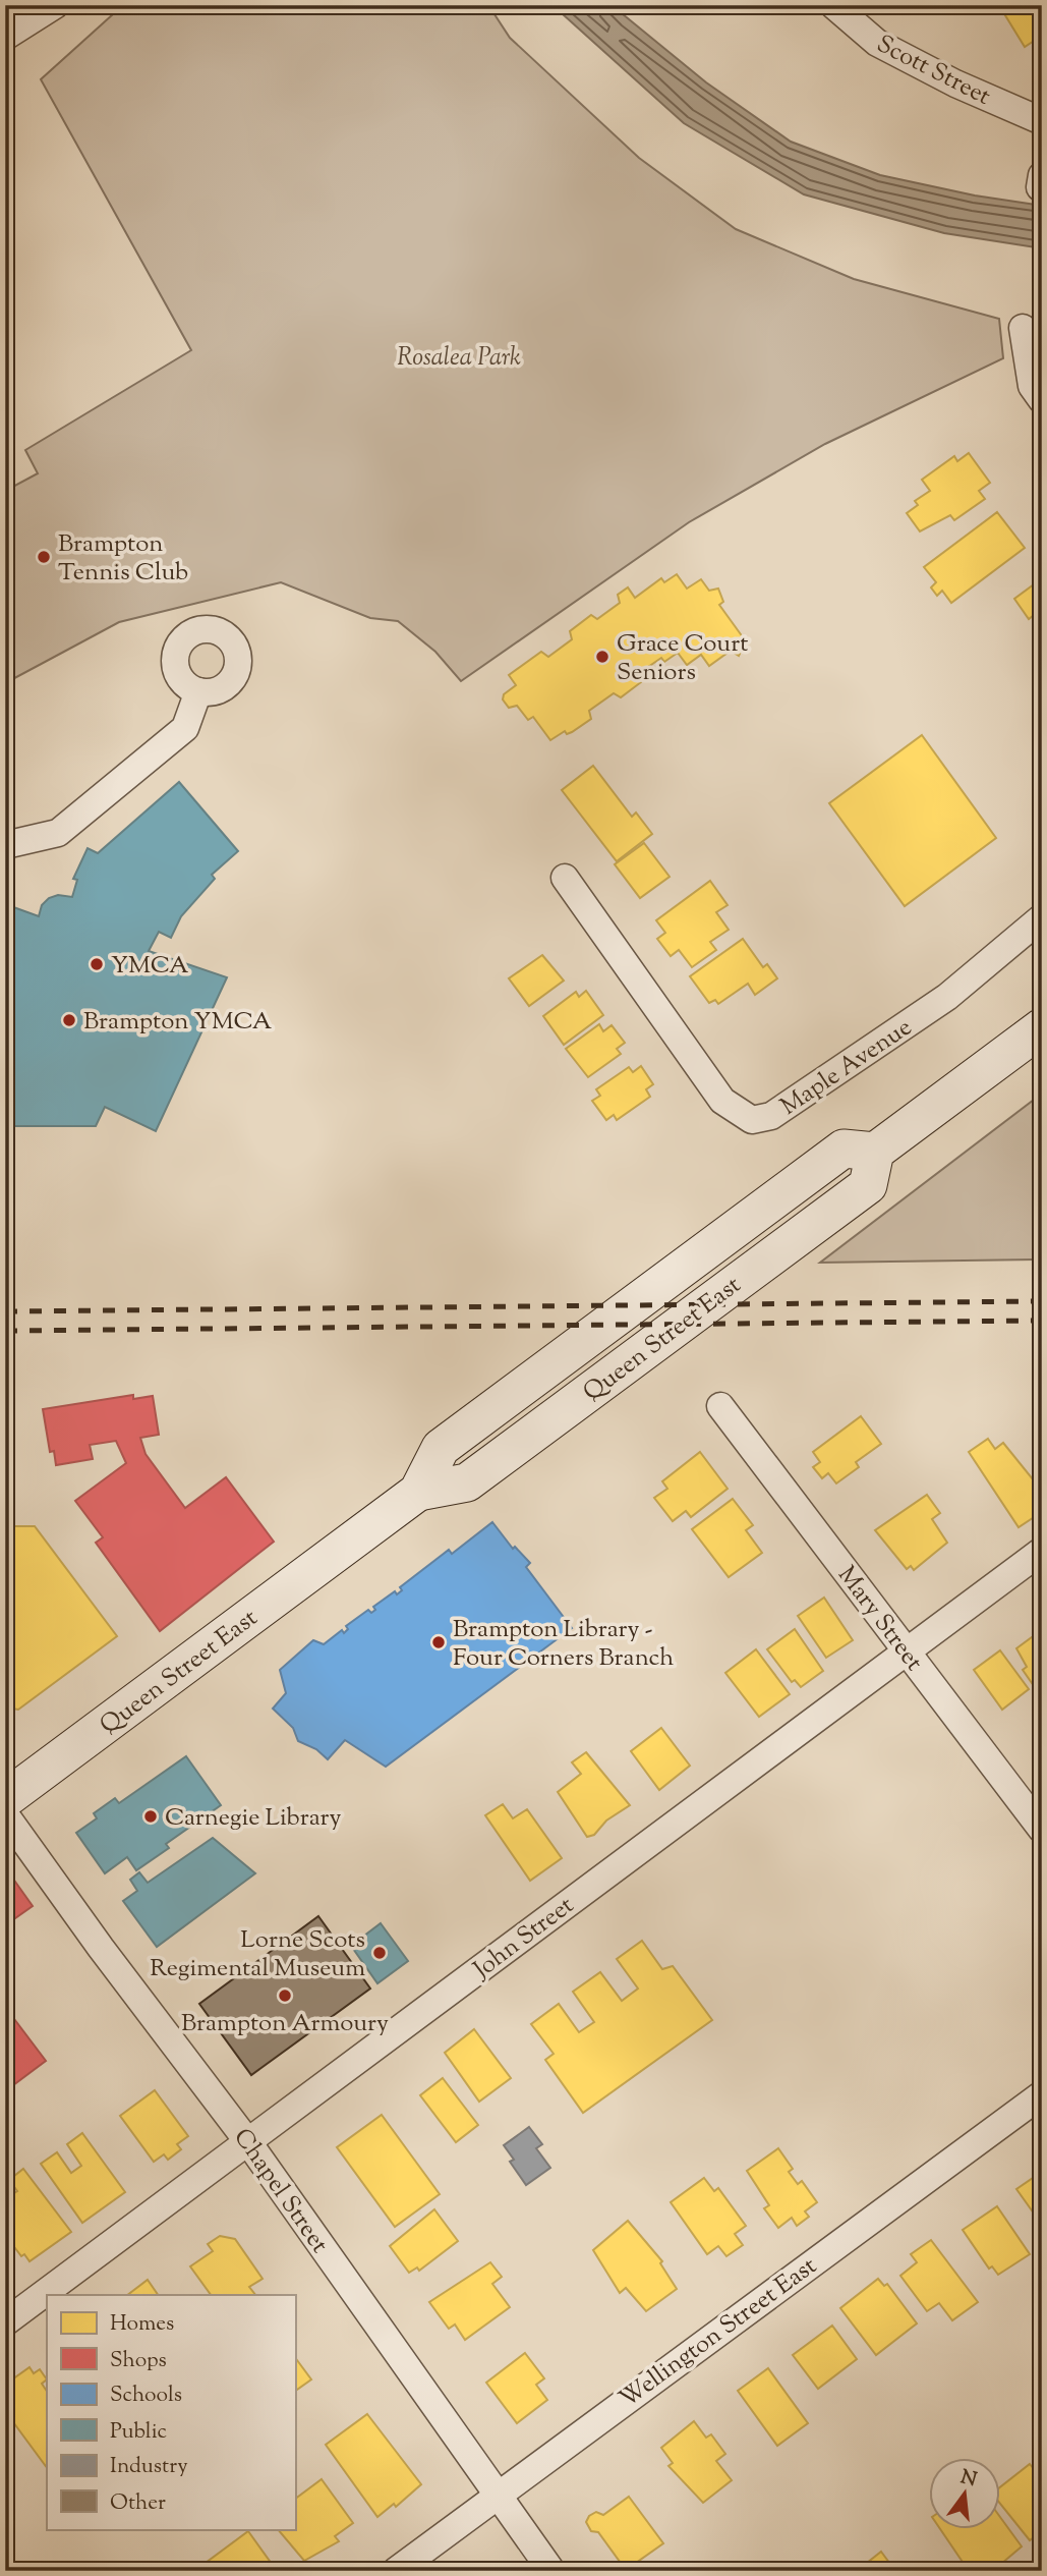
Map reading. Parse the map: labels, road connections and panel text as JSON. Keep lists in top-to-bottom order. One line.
{"streets":{"main road":["Queen Street East"],"street":["Scott Street","Maple Avenue","Mary Street","John Street","Chapel Street","Wellington Street East"]},"crossings":[["Mary Street","John Street"],["John Street","Chapel Street"],["Chapel Street","Wellington Street East"]],"parks":["Rosalea Park"],"places":["Brampton Tennis Club","Grace Court Seniors","YMCA","Brampton YMCA","Brampton Library - Four Corners Branch","Carnegie Library","Lorne Scots Regimental Museum","Brampton Armoury"],"legend":["Homes","Shops","Schools","Public","Industry","Other"],"north":"top"}
